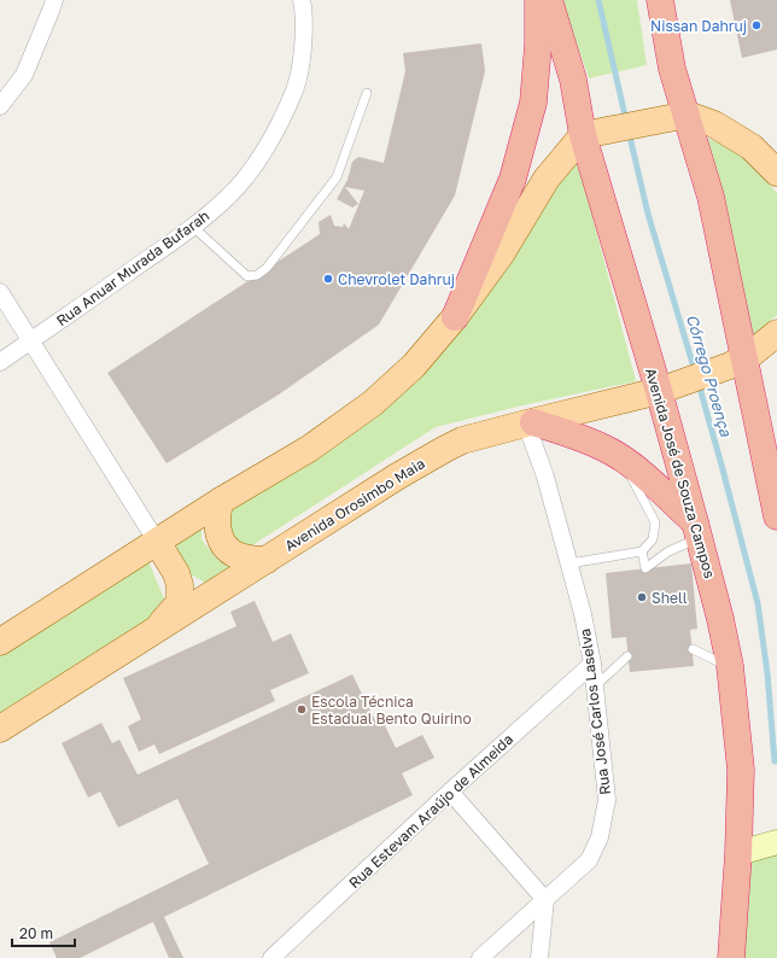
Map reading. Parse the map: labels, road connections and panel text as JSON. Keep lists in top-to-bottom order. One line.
{"streets":{"highway":["Avenida José de Souza Campos"],"main road":["Avenida Orosimbo Maia"],"street":["Rua Anuar Murada Bufarah","Rua José Carlos Laselva","Rua Estevam Araújo de Almeida"]},"crossings":[["Avenida José de Souza Campos","Avenida Orosimbo Maia"],["Avenida Orosimbo Maia","Rua José Carlos Laselva"],["Rua José Carlos Laselva","Rua Estevam Araújo de Almeida"]],"water":["Córrego Proença"],"places":["Nissan Dahruj","Chevrolet Dahruj","Shell","Escola Técnica Estadual Bento Quirino"],"scale_bar":"20 m"}
